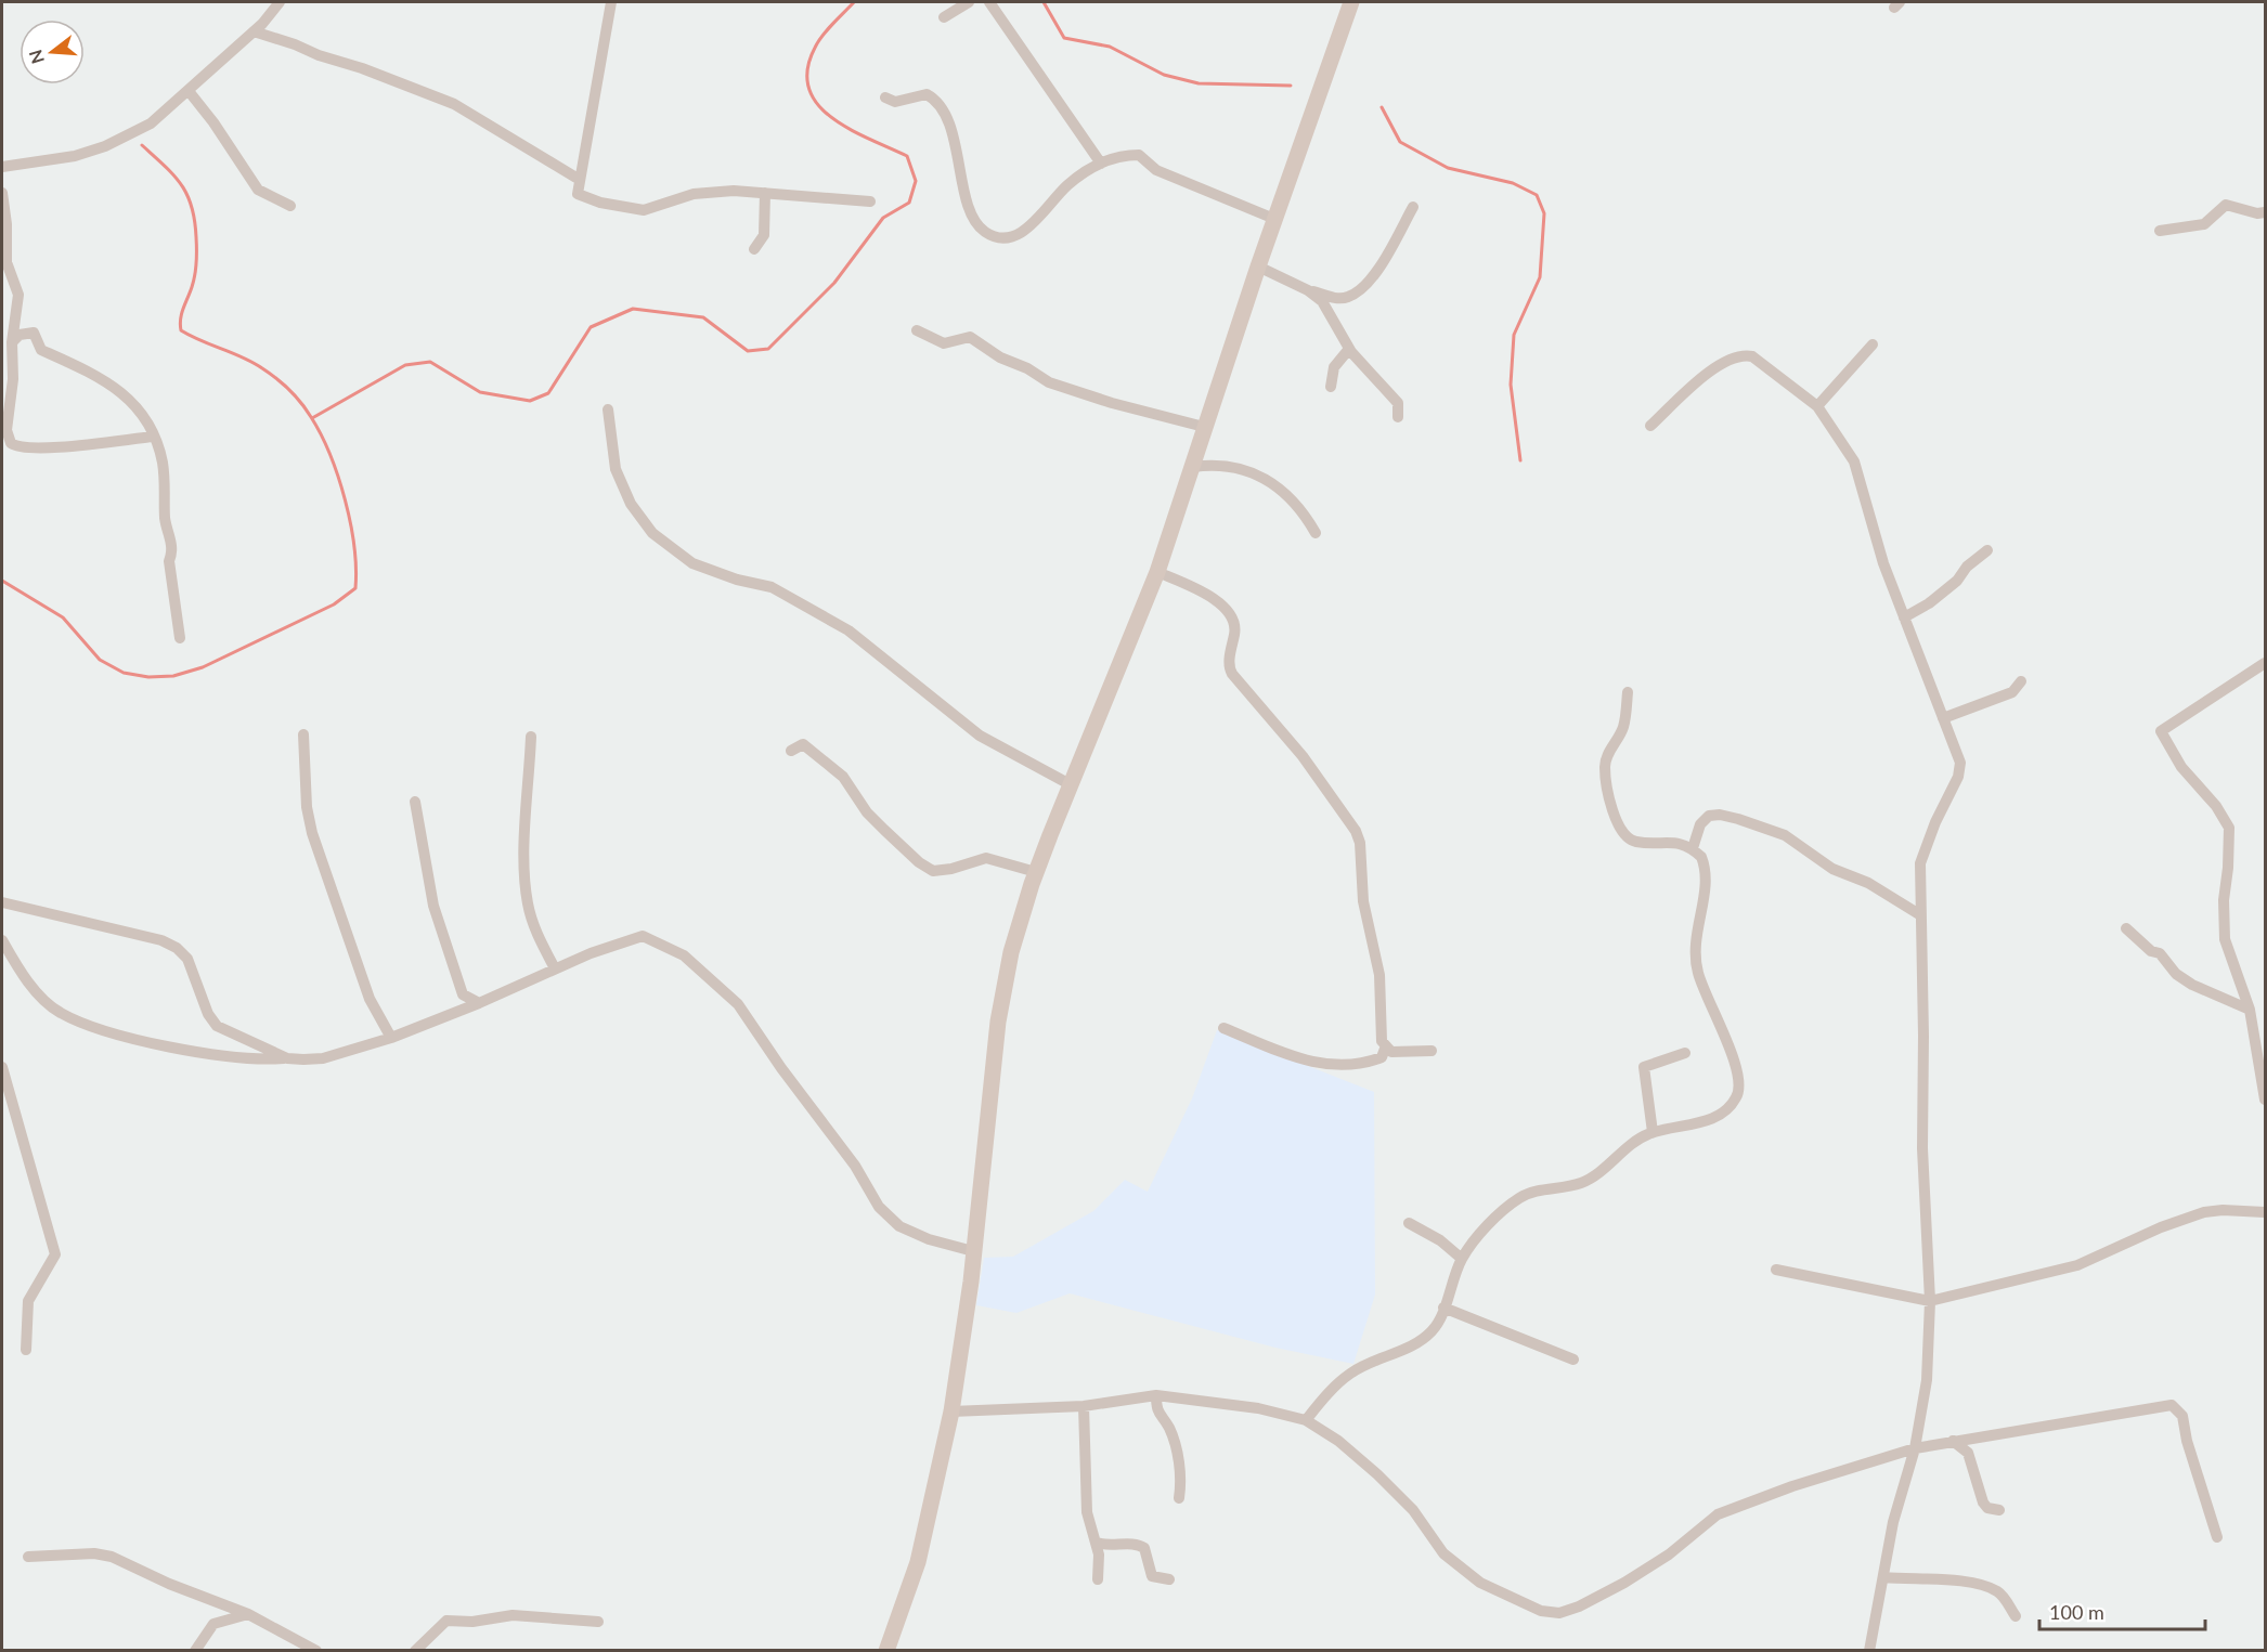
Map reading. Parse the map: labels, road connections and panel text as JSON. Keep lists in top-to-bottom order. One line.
{"scale_bar":"100 m","north":"left"}
